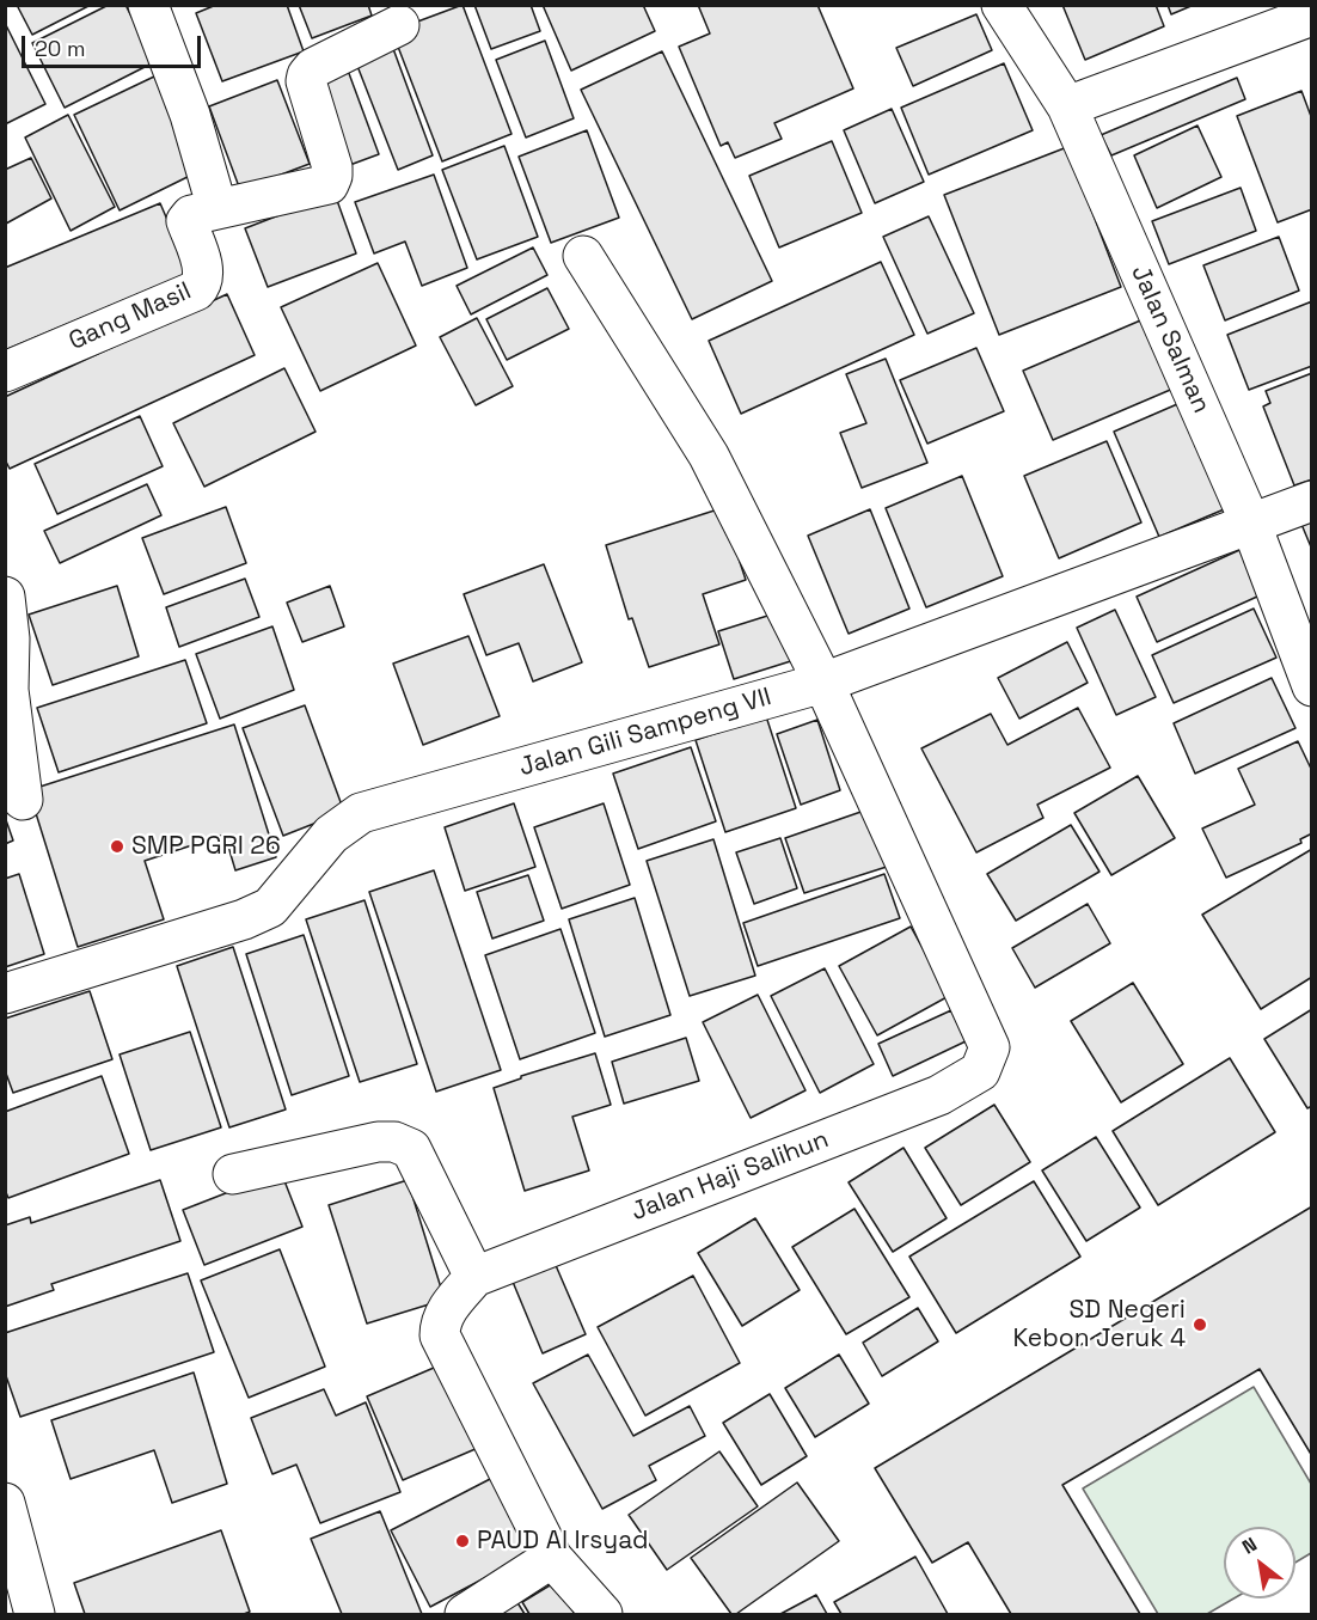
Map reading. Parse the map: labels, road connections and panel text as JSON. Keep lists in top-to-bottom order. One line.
{"streets":{"street":["Gang Masil","Jalan Salman","Jalan Gili Sampeng VII","Jalan Haji Salihun"]},"crossings":[["Jalan Salman","Jalan Gili Sampeng VII"],["Jalan Gili Sampeng VII","Jalan Haji Salihun"]],"places":["SMP PGRI 26","SD Negeri Kebon Jeruk 4","PAUD Al Irsyad"],"scale_bar":"20 m","north":"top left"}
